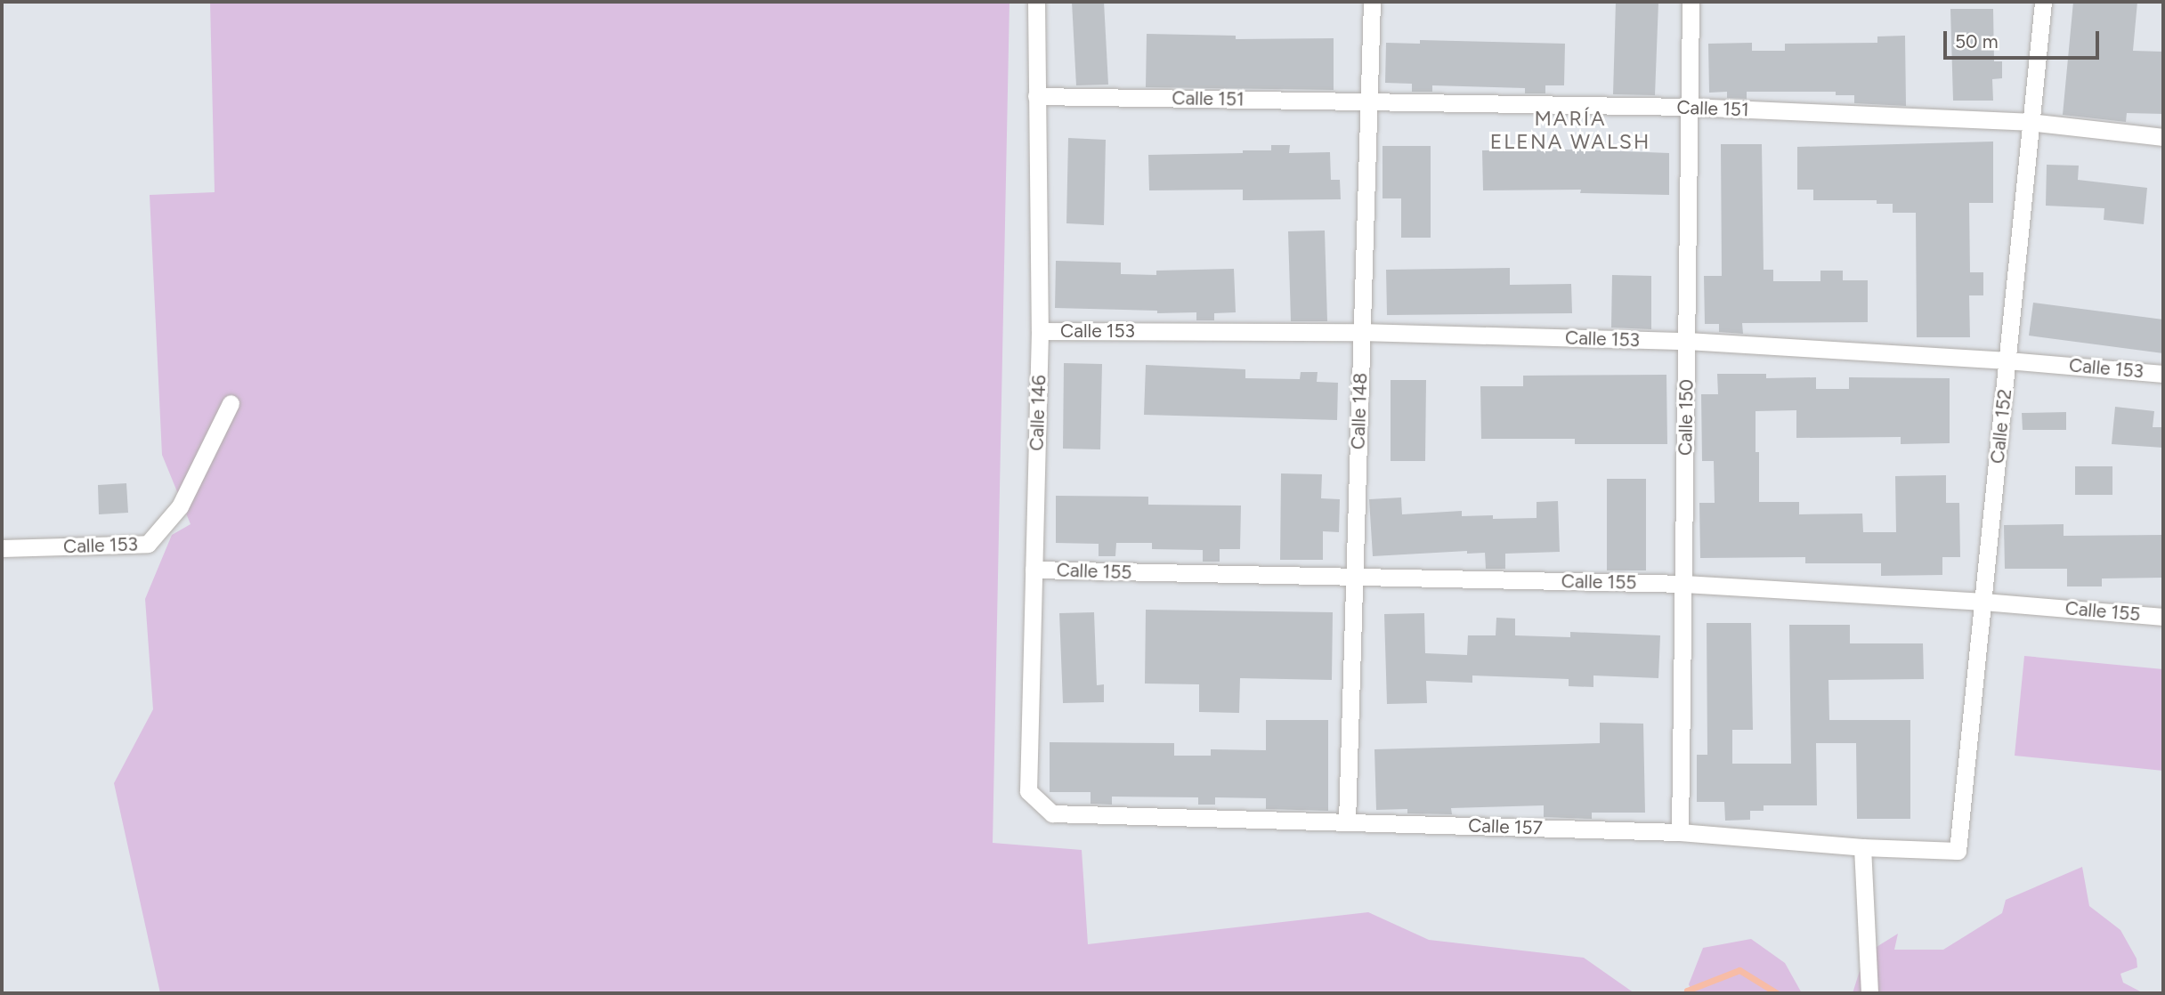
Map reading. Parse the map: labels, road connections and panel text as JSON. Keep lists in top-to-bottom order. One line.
{"streets":{"street":["Calle 151","Calle 153","Calle 148","Calle 146","Calle 150","Calle 152","Calle 155","Calle 157"]},"crossings":[["Calle 151","Calle 148"],["Calle 151","Calle 146"],["Calle 151","Calle 150"],["Calle 151","Calle 152"],["Calle 153","Calle 148"],["Calle 153","Calle 146"],["Calle 153","Calle 150"],["Calle 153","Calle 152"],["Calle 148","Calle 155"],["Calle 148","Calle 157"],["Calle 146","Calle 155"],["Calle 146","Calle 157"],["Calle 150","Calle 155"],["Calle 150","Calle 157"],["Calle 152","Calle 155"],["Calle 152","Calle 157"]],"districts":["MARÍA ELENA WALSH"],"scale_bar":"50 m"}
